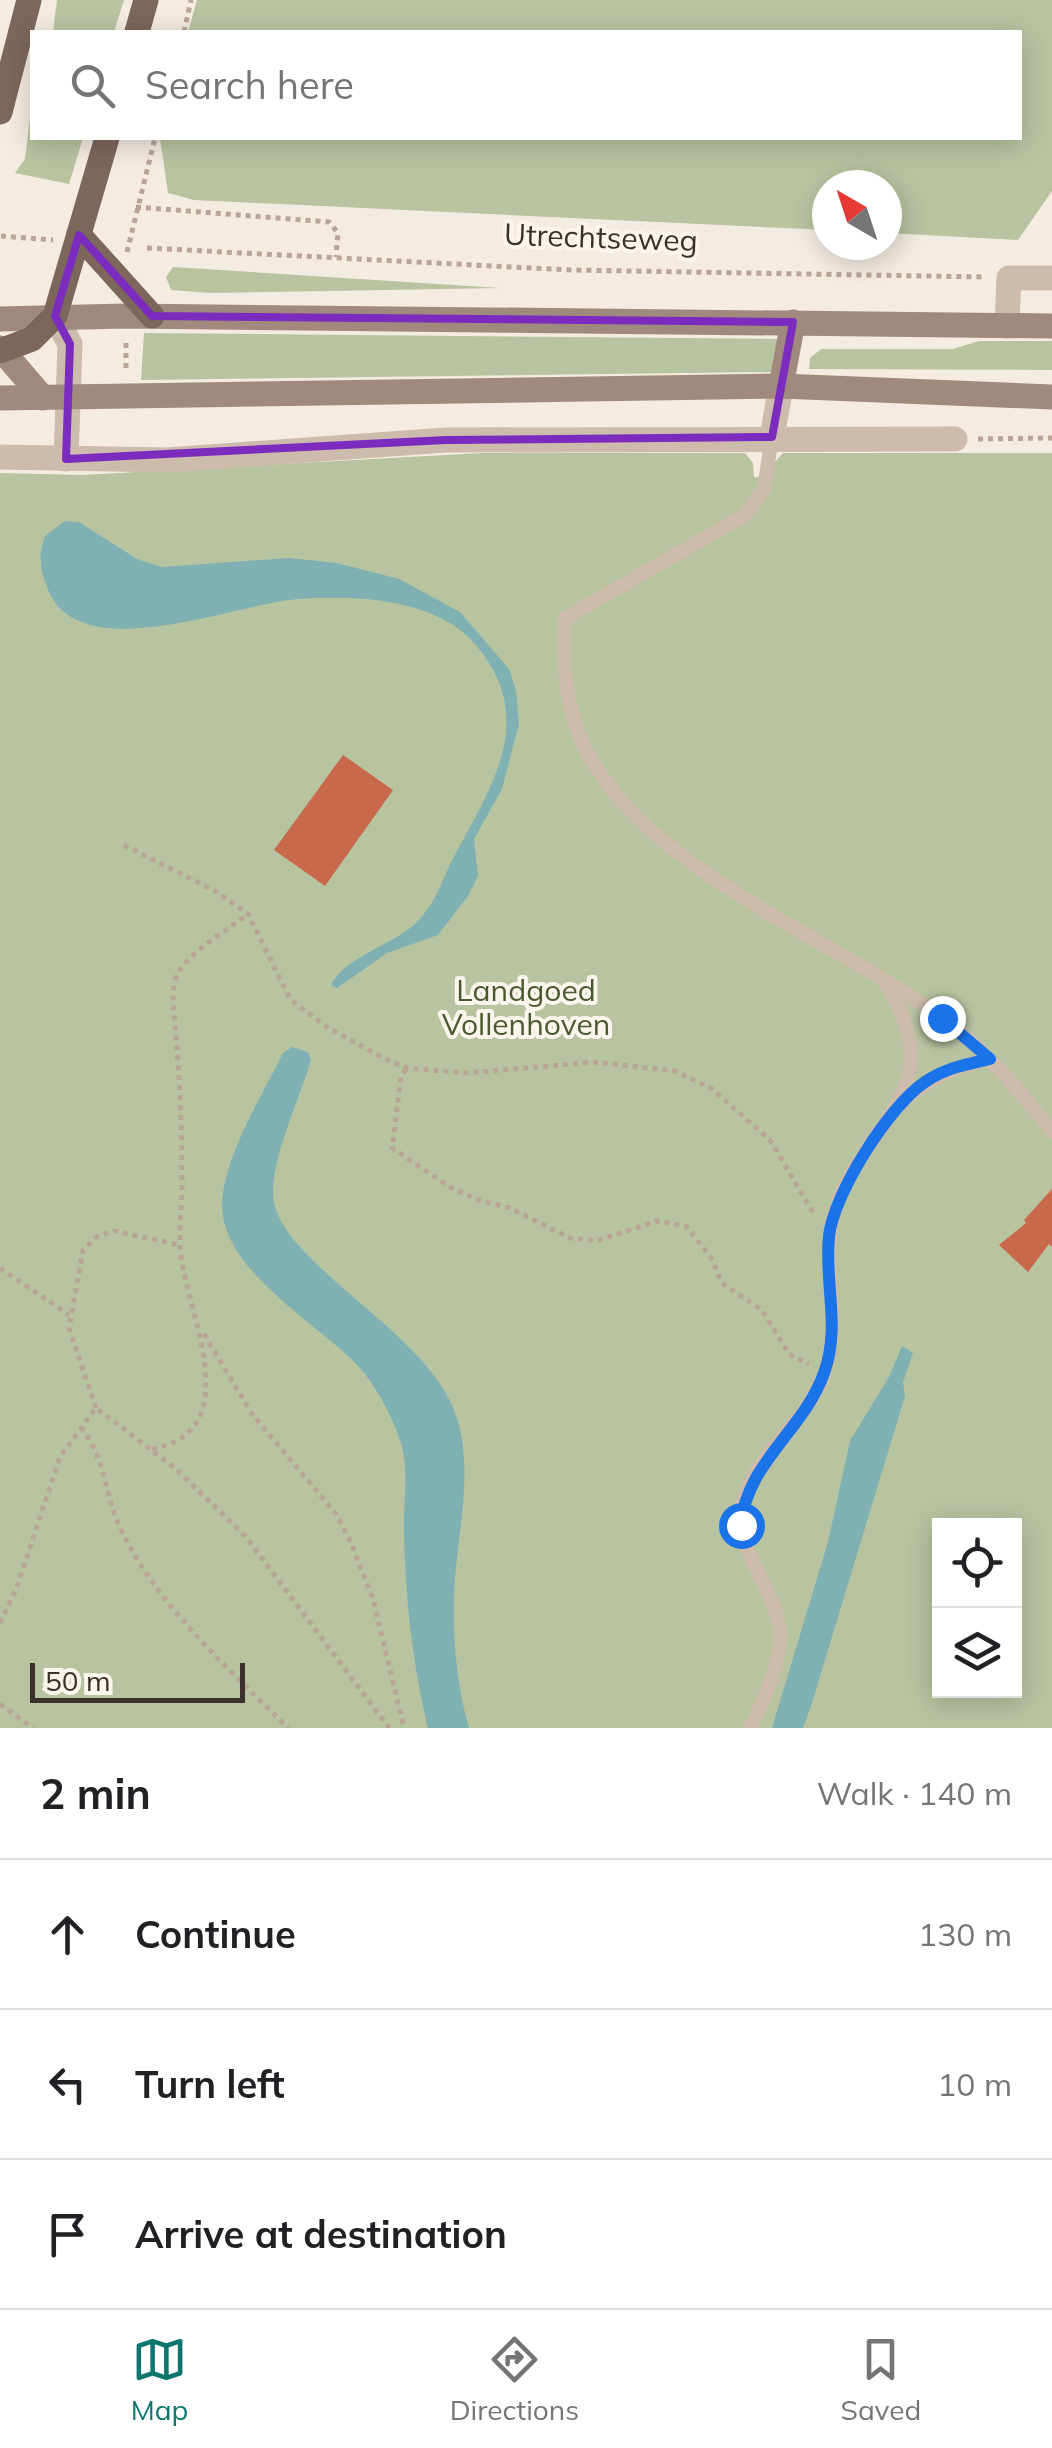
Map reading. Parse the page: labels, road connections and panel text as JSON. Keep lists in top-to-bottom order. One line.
{"streets":{"path":["Utrechtseweg"]},"parks":["Landgoed Vollenhoven"],"scale_bar":"50 m","north":"top left","page":{"search":"Search here","scale":"50 m","heading":["2 min","Walk · 140 m"],"list":[["Continue","130 m"],["Turn left","10 m"],"Arrive at destination"],"nav":["Map","Directions","Saved"]}}
